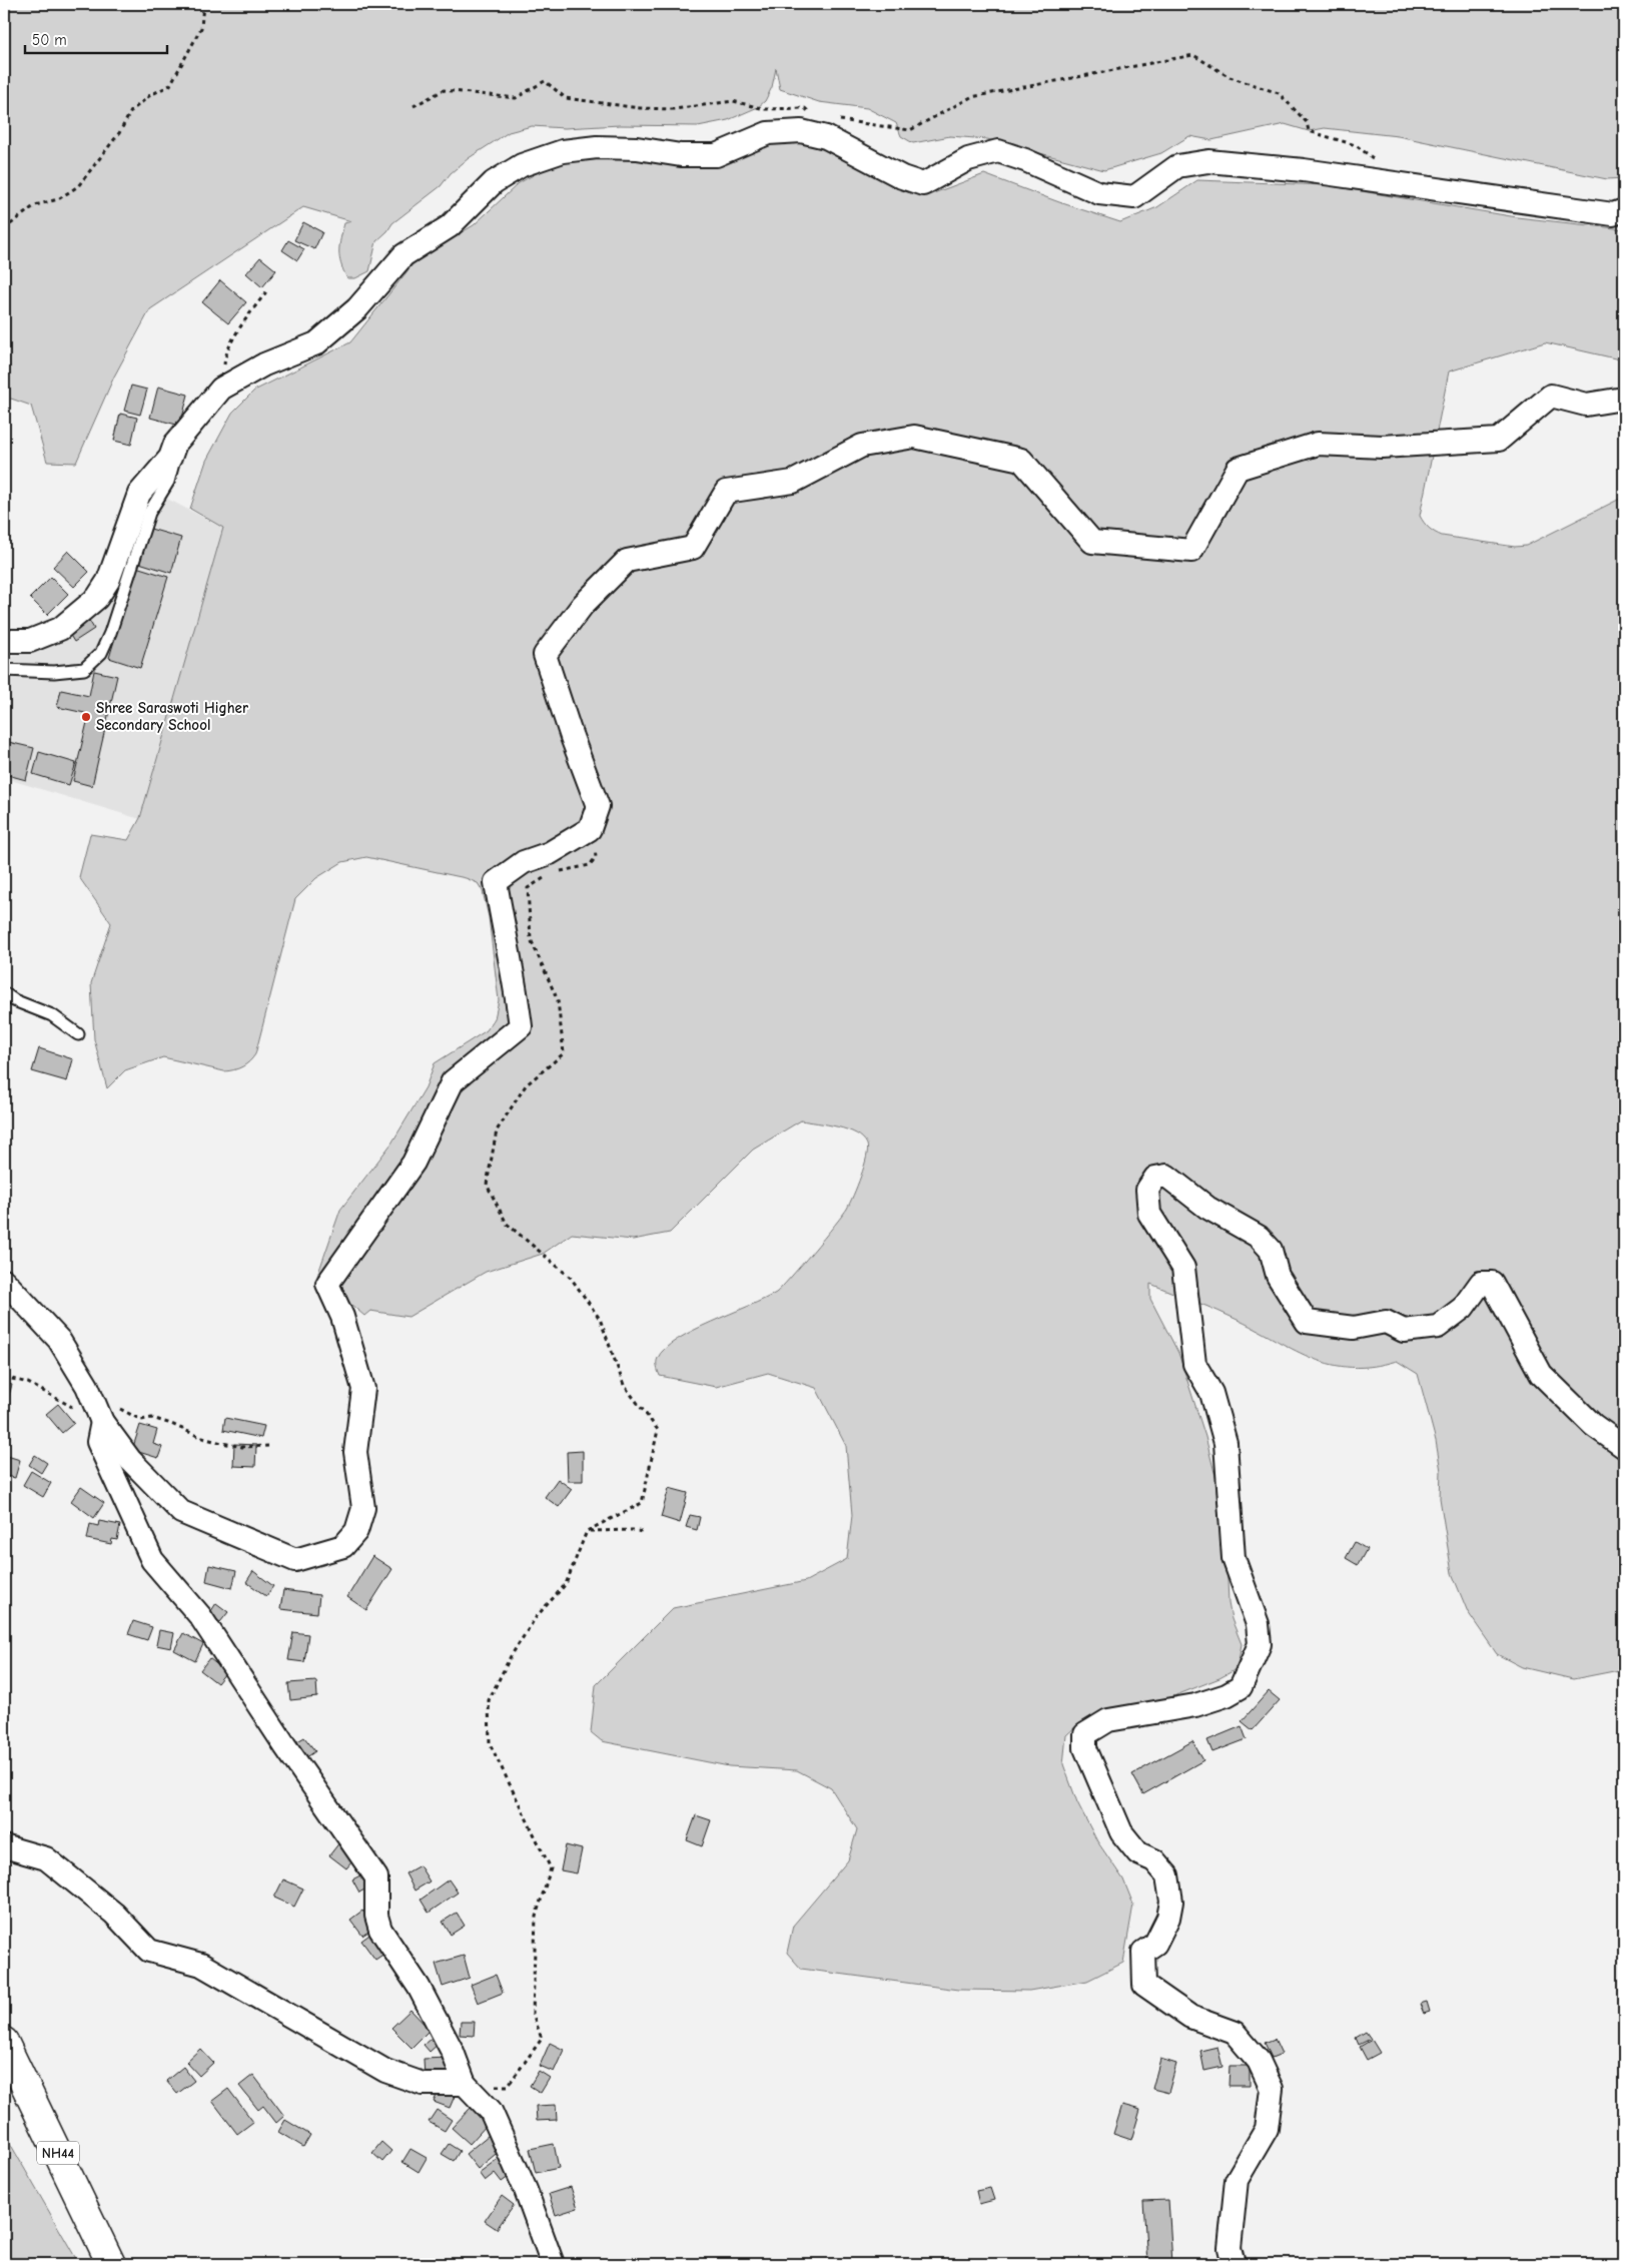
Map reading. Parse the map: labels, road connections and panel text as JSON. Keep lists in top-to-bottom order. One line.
{"streets":{"main road":["NH44"]},"places":["Shree Saraswoti Higher Secondary School"],"scale_bar":"50 m"}
